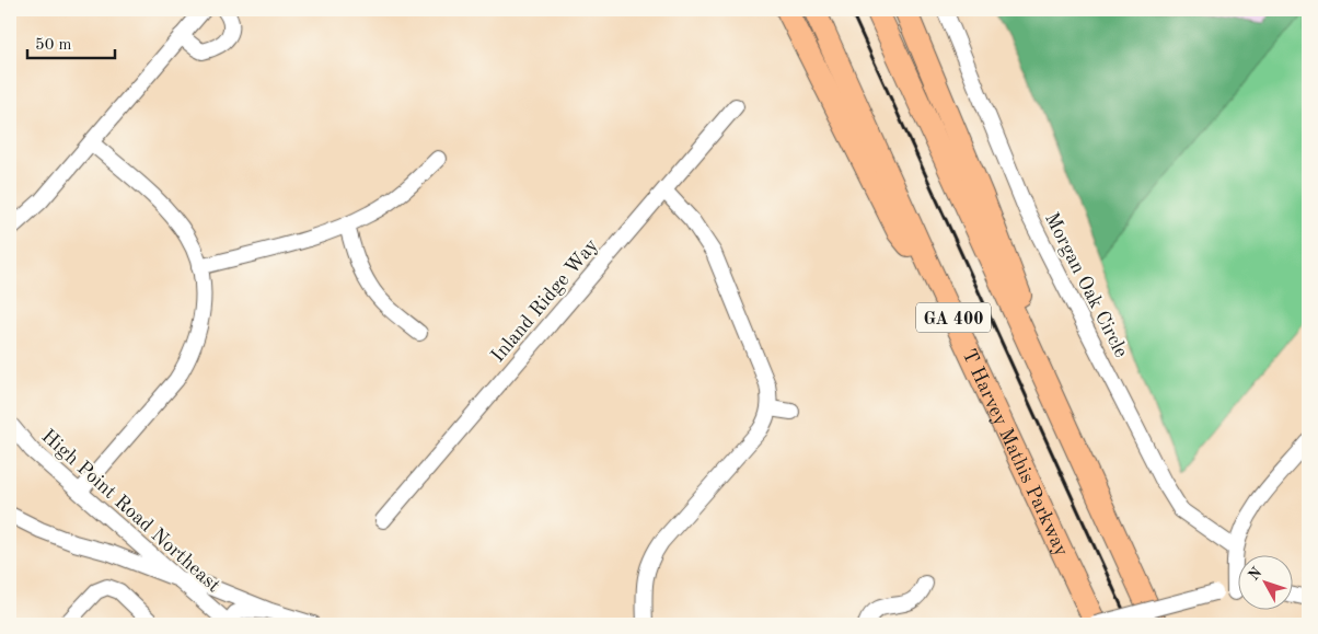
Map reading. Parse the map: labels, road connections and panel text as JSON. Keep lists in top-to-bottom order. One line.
{"streets":{"highway":["GA 400","T Harvey Mathis Parkway"],"street":["Morgan Oak Circle","Inland Ridge Way","High Point Road Northeast"]},"scale_bar":"50 m","north":"top left"}
